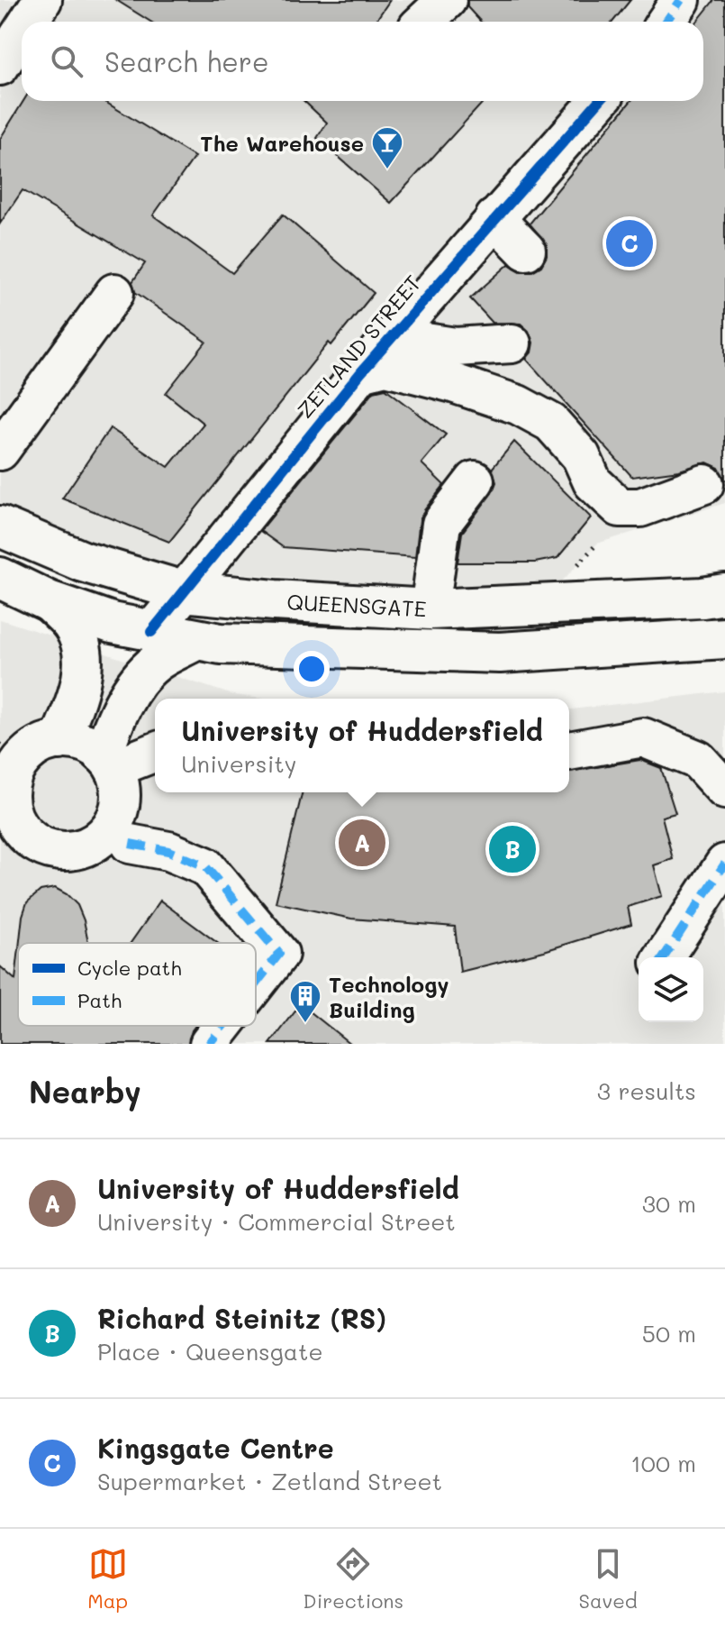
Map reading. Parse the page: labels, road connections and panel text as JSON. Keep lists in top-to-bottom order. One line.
{"streets":{"highway":["QUEENSGATE"],"street":["ZETLAND STREET"]},"crossings":[["ZETLAND STREET","QUEENSGATE"]],"places":{"bar":["The Warehouse"],"building":["Technology Building"]},"legend":["Cycle path","Path"],"page":{"search":"Search here","pins":["C","A","B"],"popup":["University of Huddersfield","University"],"heading":["Nearby","3 results"],"list":[{"mark":"A","name":"University of Huddersfield","note":"University · Commercial Street","value":"30 m"},{"mark":"B","name":"Richard Steinitz (RS)","note":"Place · Queensgate","value":"50 m"},{"mark":"C","name":"Kingsgate Centre","note":"Supermarket · Zetland Street","value":"100 m"}],"nav":["Map","Directions","Saved"]}}
